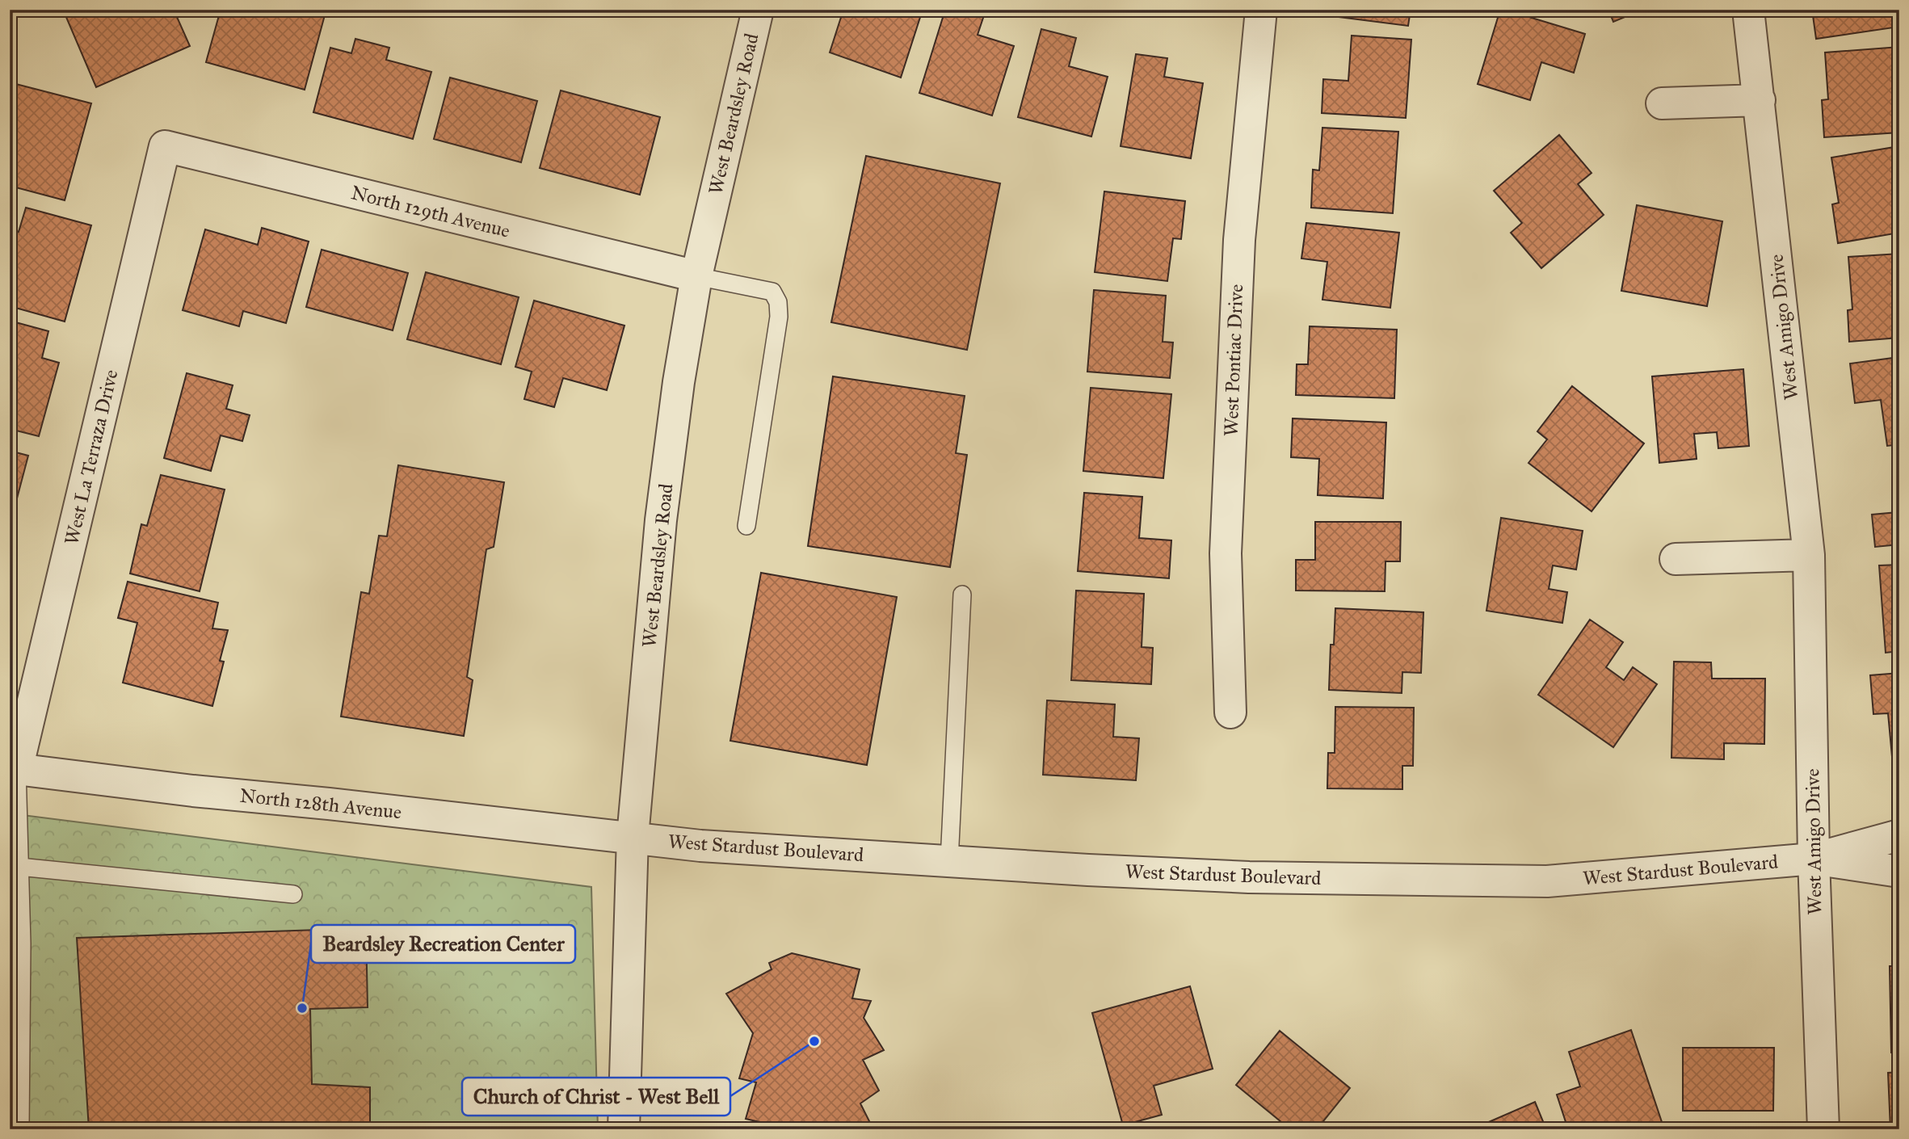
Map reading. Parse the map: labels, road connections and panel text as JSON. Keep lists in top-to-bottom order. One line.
{"streets":{"street":["West Beardsley Road","North 129th Avenue","West Amigo Drive","West Pontiac Drive","West La Terraza Drive","North 128th Avenue","West Stardust Boulevard"]},"crossings":[["West Beardsley Road","North 129th Avenue"],["West Beardsley Road","North 128th Avenue"],["West Beardsley Road","West Stardust Boulevard"],["North 129th Avenue","West La Terraza Drive"],["West Amigo Drive","West Stardust Boulevard"],["West La Terraza Drive","North 128th Avenue"],["North 128th Avenue","West Stardust Boulevard"]],"places":["Beardsley Recreation Center","Church of Christ - West Bell"]}
